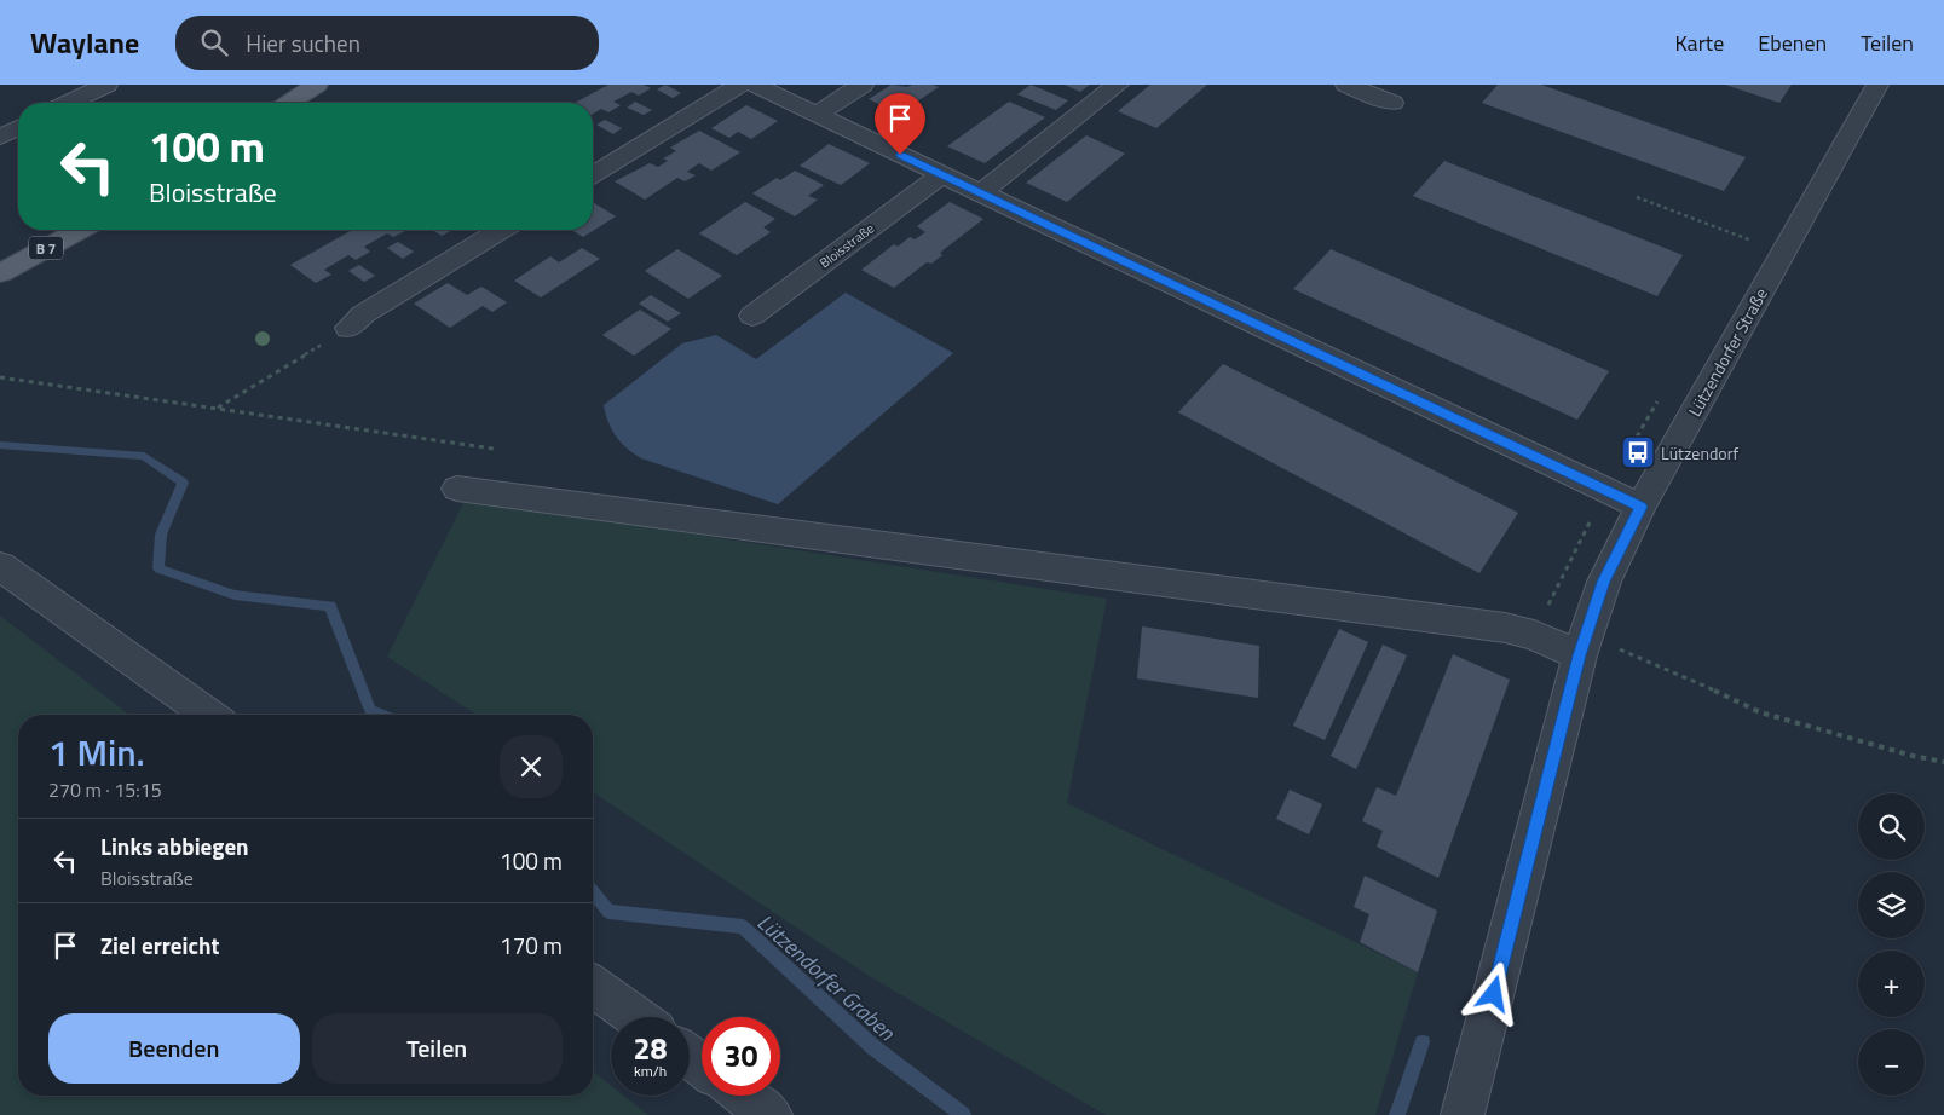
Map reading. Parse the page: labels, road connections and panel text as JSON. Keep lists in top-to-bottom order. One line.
{"streets":{"main road":["B 7"],"street":["Bloisstraße","Lützendorfer Straße"]},"water":["Lützendorfer Graben"],"places":{"bus stop":["Lützendorf"]},"page":{"header":"Waylane","search":"Hier suchen","nav":["Karte","Ebenen","Teilen"],"turn":["100 m","Bloisstraße"],"heading":["1 Min.","270 m · 15:15"],"map_buttons":["+","−"],"list":[{"name":"Links abbiegen","note":"Bloisstraße","value":"100 m"},{"name":"Ziel erreicht","value":"170 m"}],"buttons":["Beenden","Teilen"],"speed":"28 km/h","limit":"30"}}
